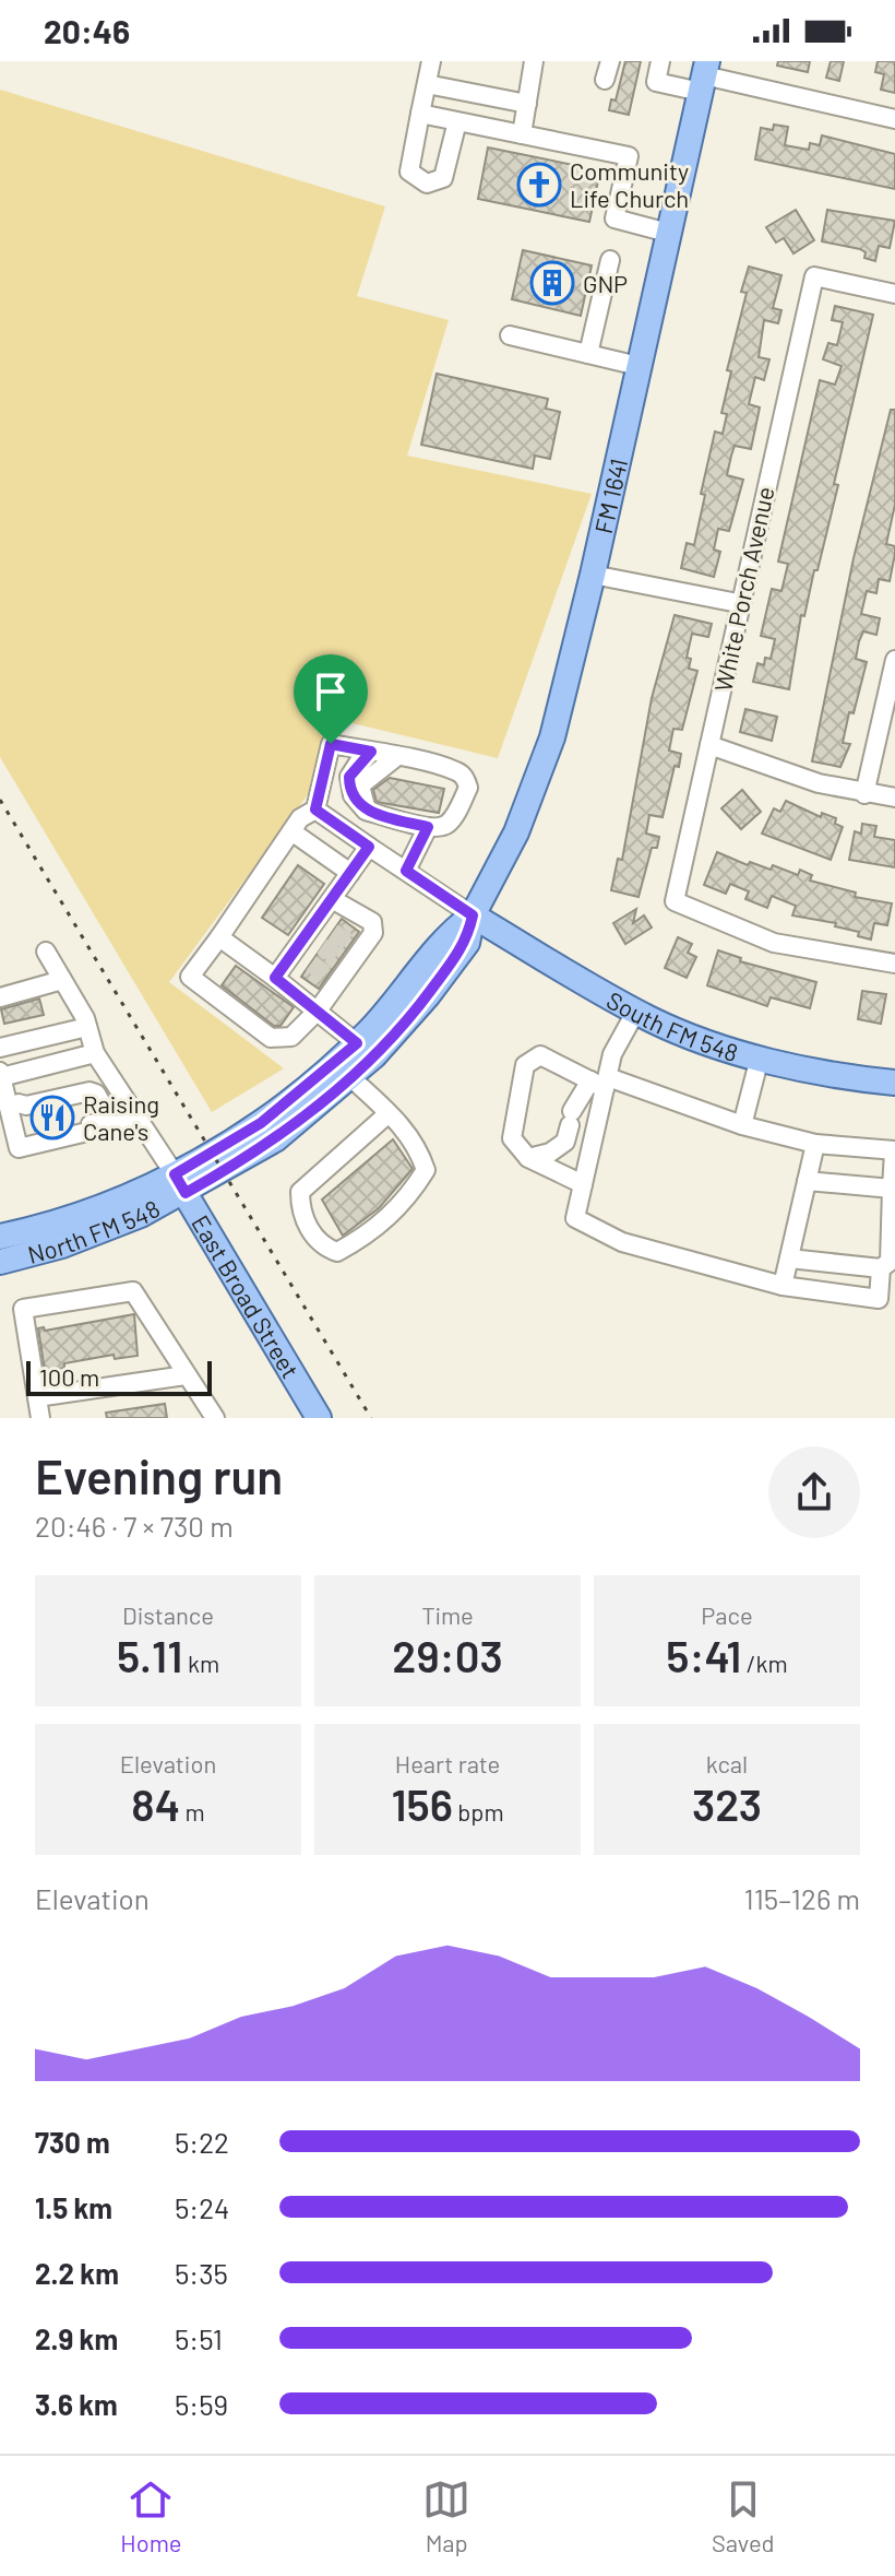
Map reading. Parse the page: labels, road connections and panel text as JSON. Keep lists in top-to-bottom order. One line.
{"streets":{"main road":["FM 1641","South FM 548","North FM 548","East Broad Street"],"street":["White Porch Avenue"]},"crossings":[["FM 1641","South FM 548"],["FM 1641","North FM 548"],["South FM 548","North FM 548"],["North FM 548","East Broad Street"]],"places":{"church":["Community Life Church"],"building":["GNP"],"restaurant":["Raising Cane's"]},"scale_bar":"100 m","page":{"status":"20:46","scale":"100 m","heading":["Evening run","20:46 · 7 × 730 m"],"stats":[["Distance","5.11 km"],["Time","29:03"],["Pace","5:41 /km"],["Elevation","84 m"],["Heart rate","156 bpm"],["kcal","323"]],"chart":["Elevation","115–126 m"],"list":[{"name":"730 m","note":"5:22"},{"name":"1.5 km","note":"5:24"},{"name":"2.2 km","note":"5:35"},{"name":"2.9 km","note":"5:51"},{"name":"3.6 km","note":"5:59"}],"tabs":["Home","Map","Saved"]}}
